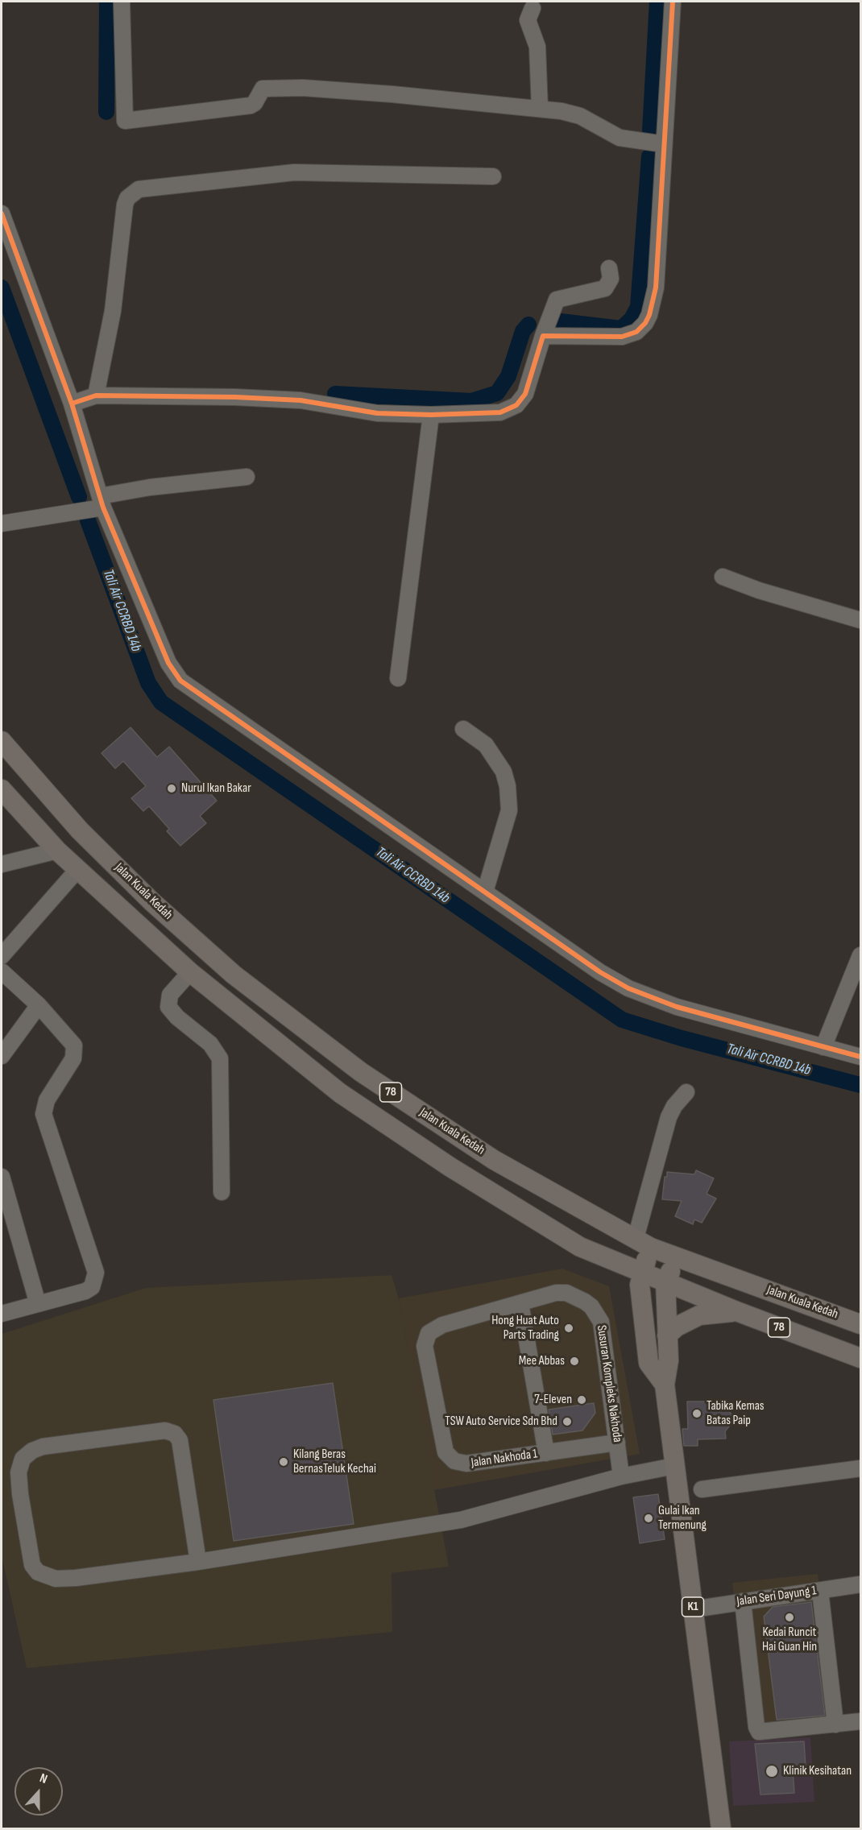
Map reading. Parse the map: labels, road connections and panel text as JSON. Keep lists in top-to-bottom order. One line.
{"streets":{"main road":["Jalan Kuala Kedah","78","K1"],"street":["Susuran Kompleks Nakhoda","Jalan Nakhoda 1","Jalan Seri Dayung 1"]},"crossings":[["Jalan Kuala Kedah","K1"],["Susuran Kompleks Nakhoda","Jalan Nakhoda 1"],["Jalan Seri Dayung 1","K1"]],"water":["Tali Air CCRBD 14b"],"places":["Nurul Ikan Bakar","Hong Huat Auto Parts Trading","Mee Abbas","7-Eleven","Tabika Kemas Batas Paip","TSW Auto Service Sdn Bhd","Kilang Beras BernasTeluk Kechai","Gulai Ikan Termenung","Kedai Runcit Hai Guan Hin","Klinik Kesihatan"],"north":"top"}
